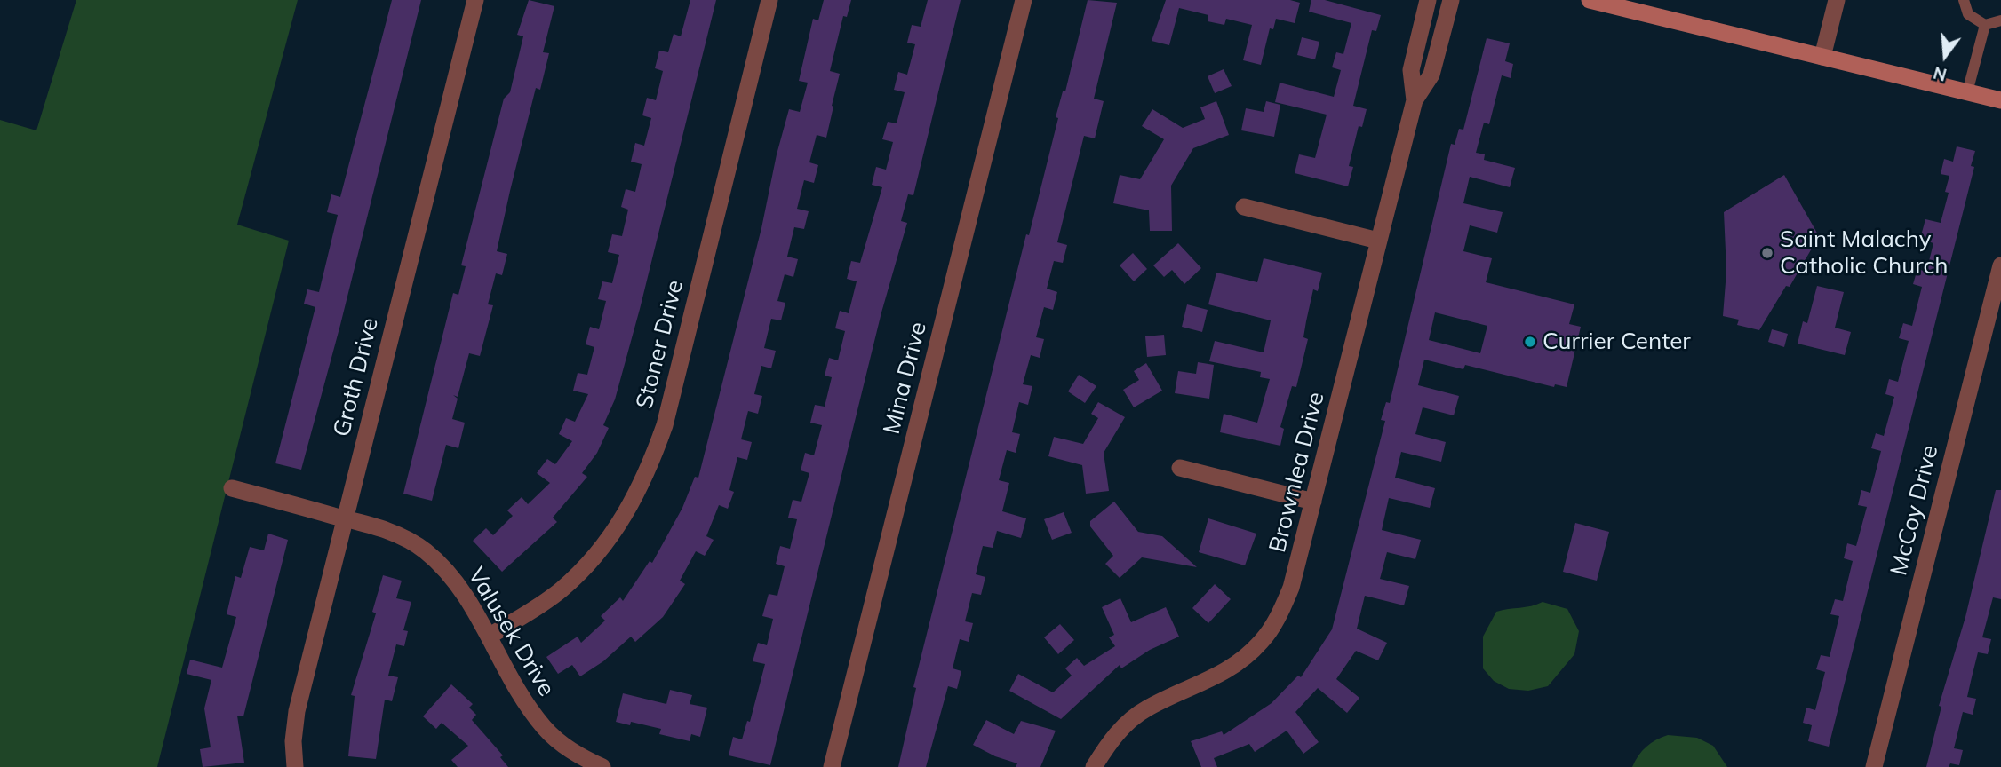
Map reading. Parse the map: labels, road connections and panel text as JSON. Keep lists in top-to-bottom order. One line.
{"streets":{"street":["Stoner Drive","Groth Drive","Mina Drive","Brownlea Drive","McCoy Drive","Valusek Drive"]},"crossings":[["Stoner Drive","Valusek Drive"],["Groth Drive","Valusek Drive"]],"places":["Saint Malachy Catholic Church","Currier Center"],"north":"bottom"}
